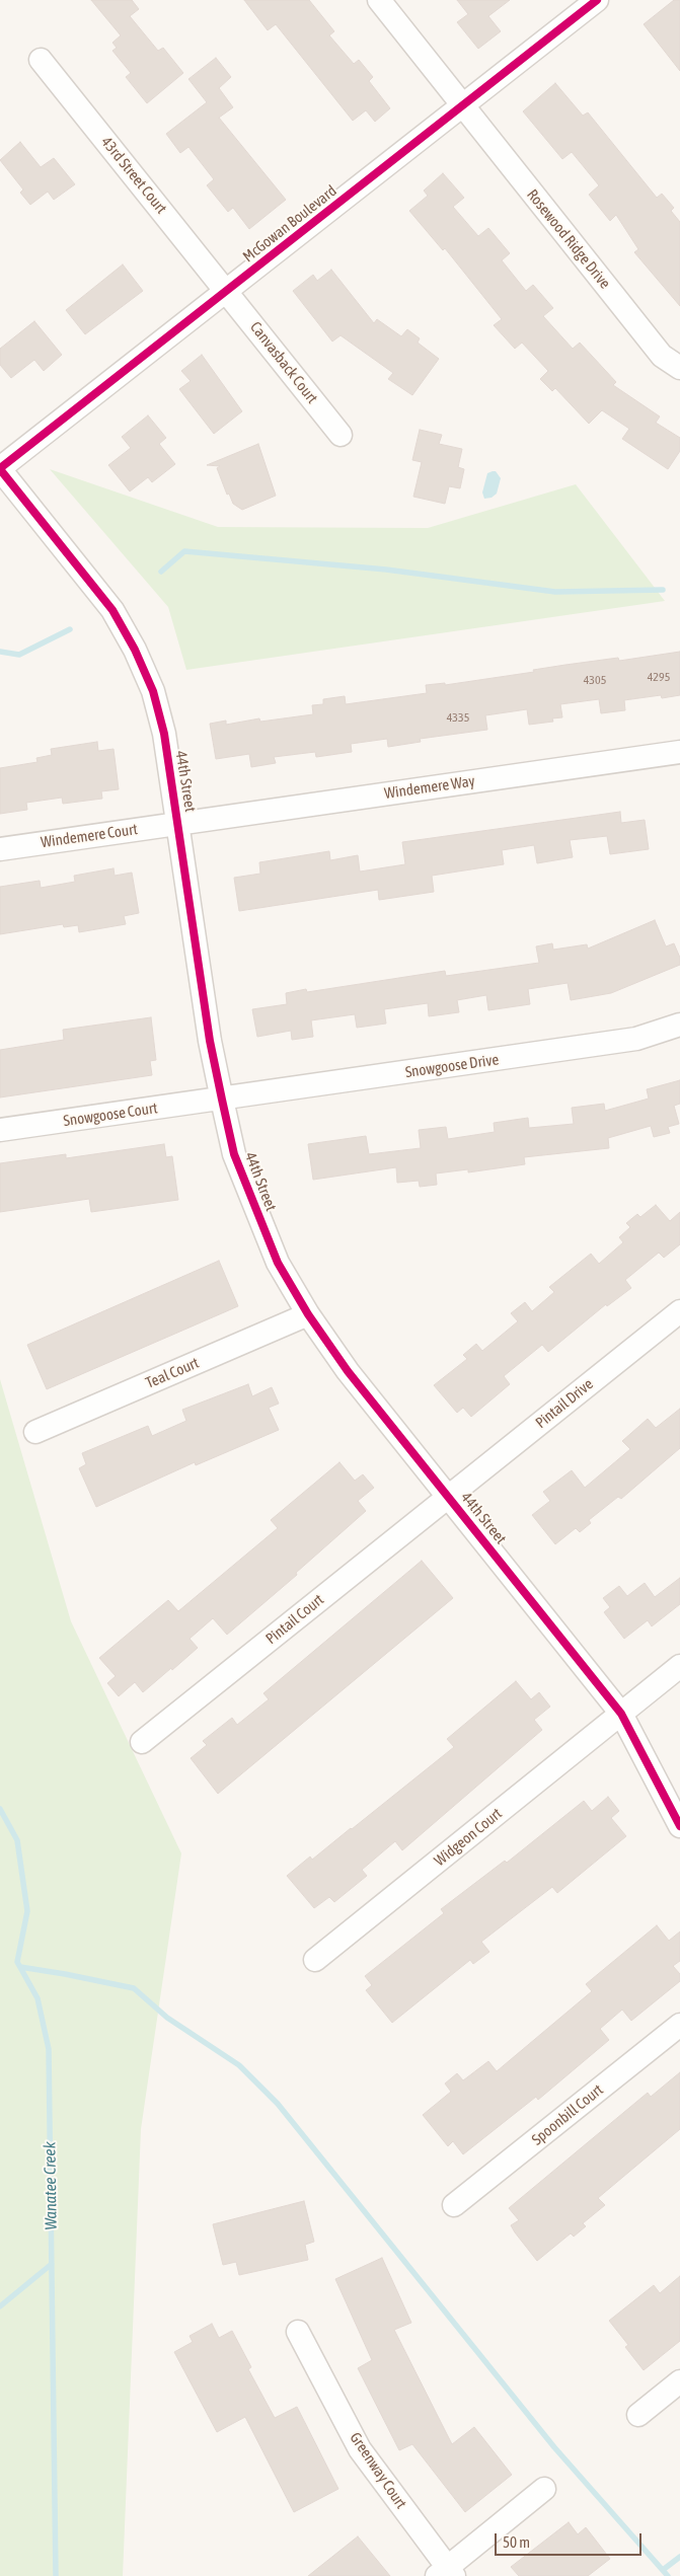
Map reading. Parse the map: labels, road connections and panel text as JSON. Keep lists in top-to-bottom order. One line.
{"streets":{"street":["43rd Street Court","McGowan Boulevard","Rosewood Ridge Drive","Canvasback Court","44th Street","Windemere Way","Windemere Court","Snowgoose Drive","Snowgoose Court","Teal Court","Pintail Drive","Pintail Court","Widgeon Court","Spoonbill Court","Greenway Court"]},"crossings":[["43rd Street Court","McGowan Boulevard"],["43rd Street Court","Canvasback Court"],["McGowan Boulevard","Rosewood Ridge Drive"],["McGowan Boulevard","Canvasback Court"],["McGowan Boulevard","44th Street"],["44th Street","Windemere Way"],["44th Street","Windemere Court"],["44th Street","Snowgoose Drive"],["44th Street","Snowgoose Court"],["44th Street","Teal Court"],["44th Street","Pintail Drive"],["44th Street","Pintail Court"],["44th Street","Widgeon Court"],["Windemere Way","Windemere Court"],["Snowgoose Drive","Snowgoose Court"],["Pintail Drive","Pintail Court"]],"water":["Wanatee Creek"],"house_numbers":["4295","4305","4335"],"scale_bar":"50 m"}
